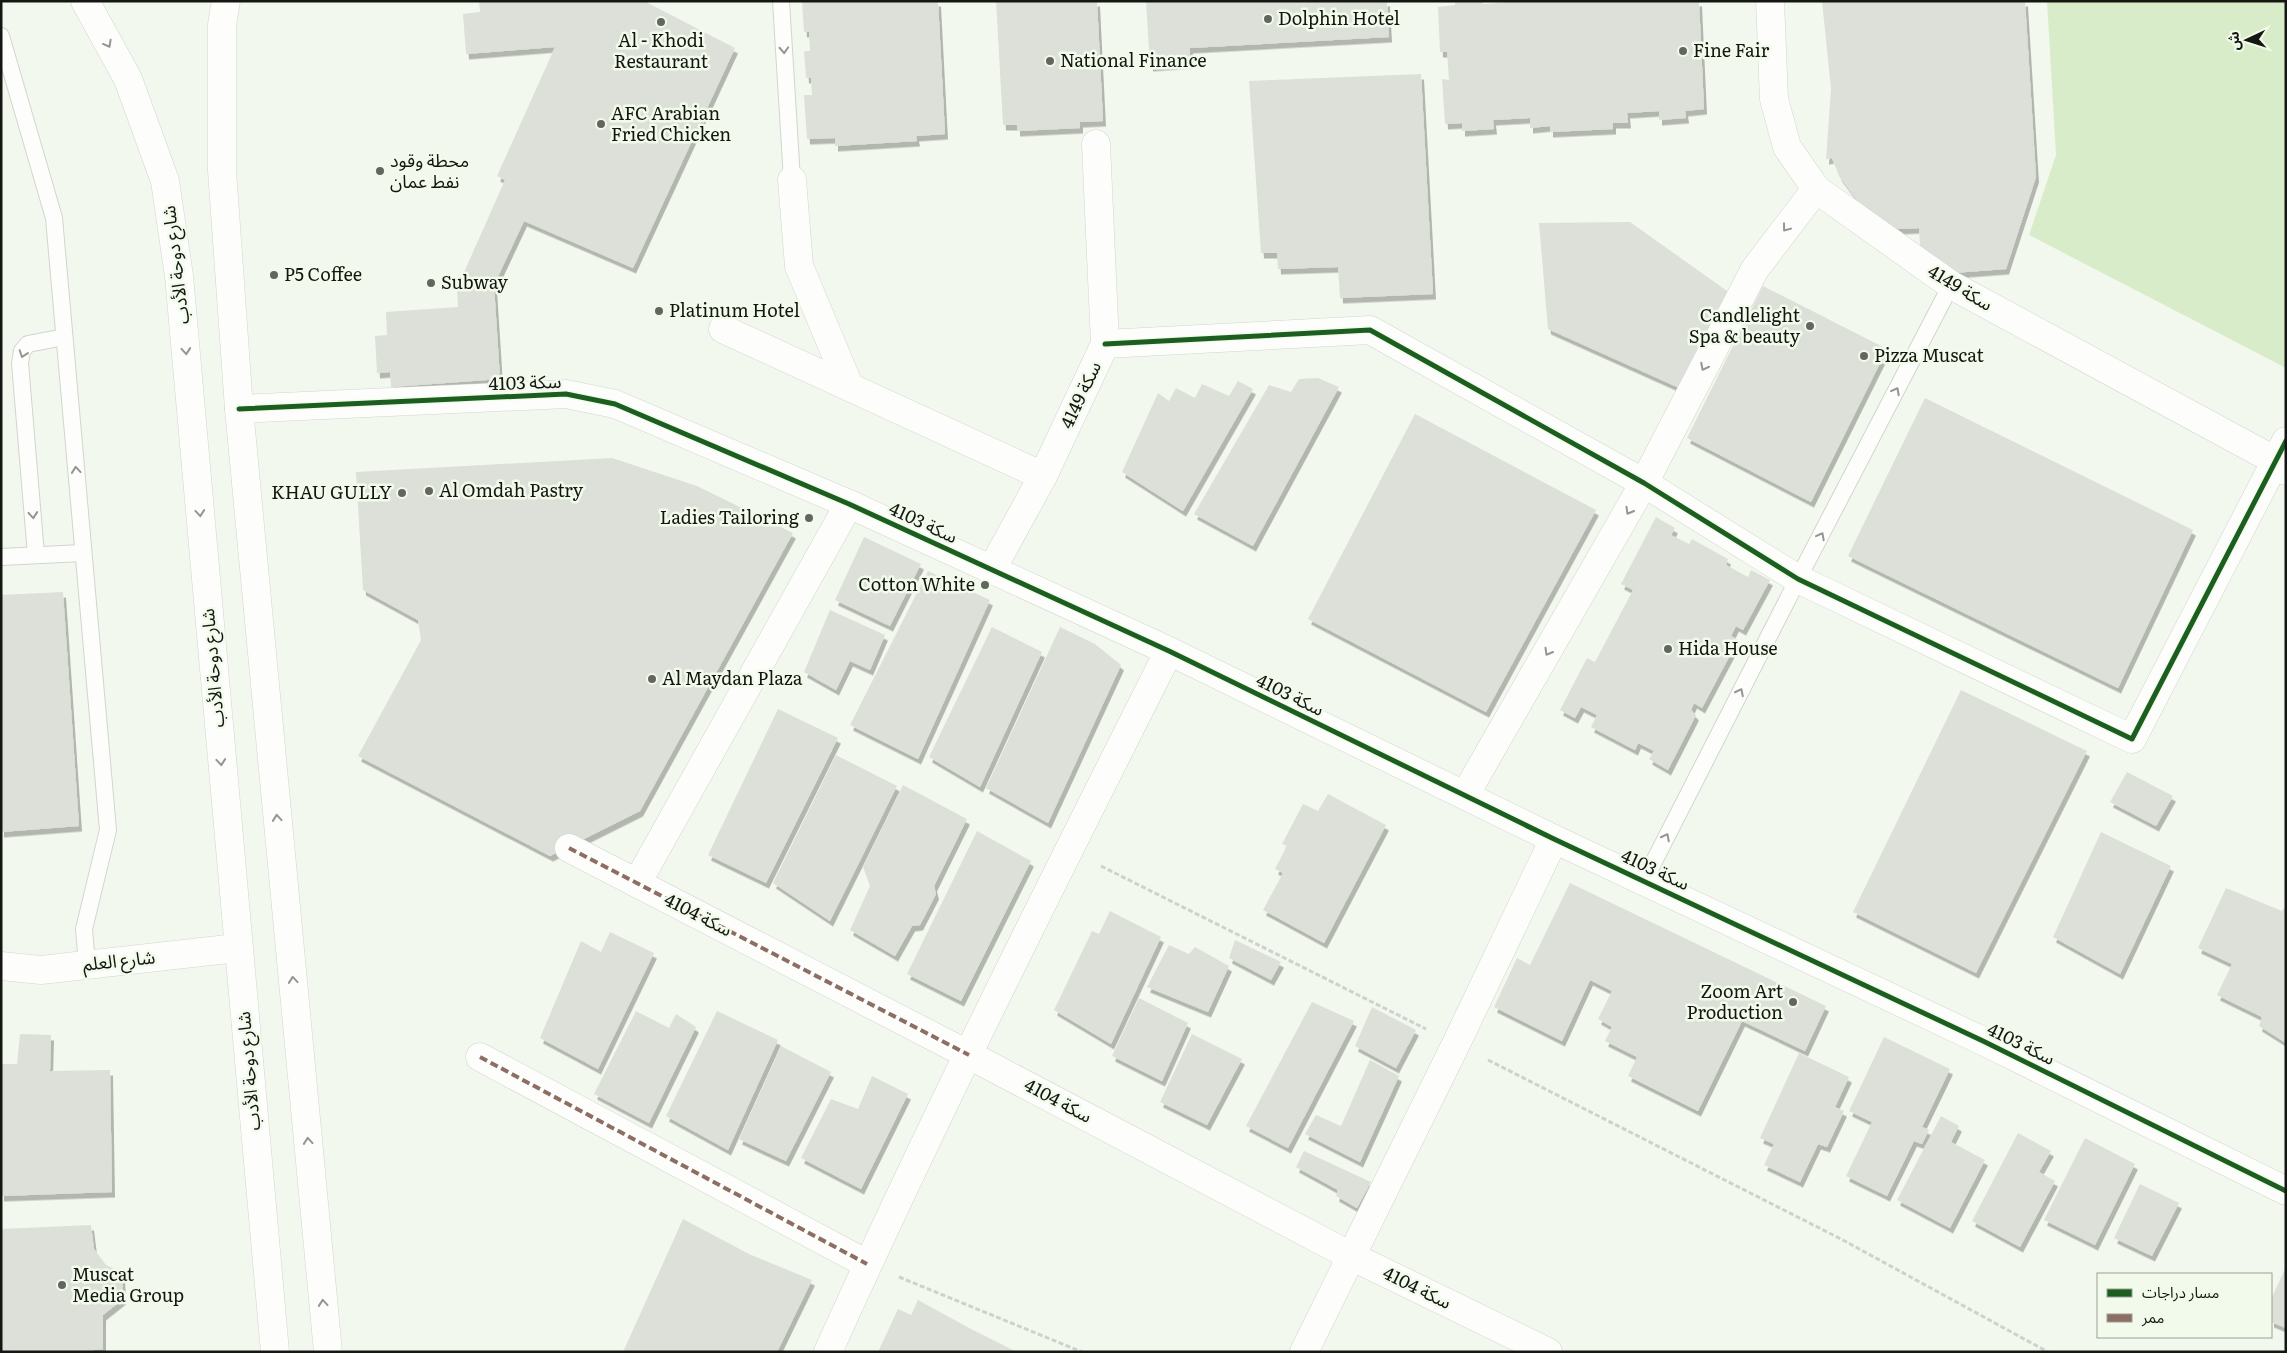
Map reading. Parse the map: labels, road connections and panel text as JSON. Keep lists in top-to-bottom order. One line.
{"streets":{"street":["شارع دوحة الأدب","سكة 4149","سكة 4103","سكة 4104","شارع العلم"]},"crossings":[["شارع دوحة الأدب","شارع العلم"],["سكة 4149","سكة 4103"]],"places":["Dolphin Hotel","Al - Khodi Restaurant","Fine Fair","National Finance","AFC Arabian Fried Chicken","محطة وقود نفط عمان","P5 Coffee","Subway","Platinum Hotel","Candlelight Spa & beauty","Pizza Muscat","Al Omdah Pastry","KHAU GULLY","Ladies Tailoring","Cotton White","Hida House","Al Maydan Plaza","Zoom Art Production","Muscat Media Group"],"legend":["مسار دراجات","ممر"],"north":"left"}
